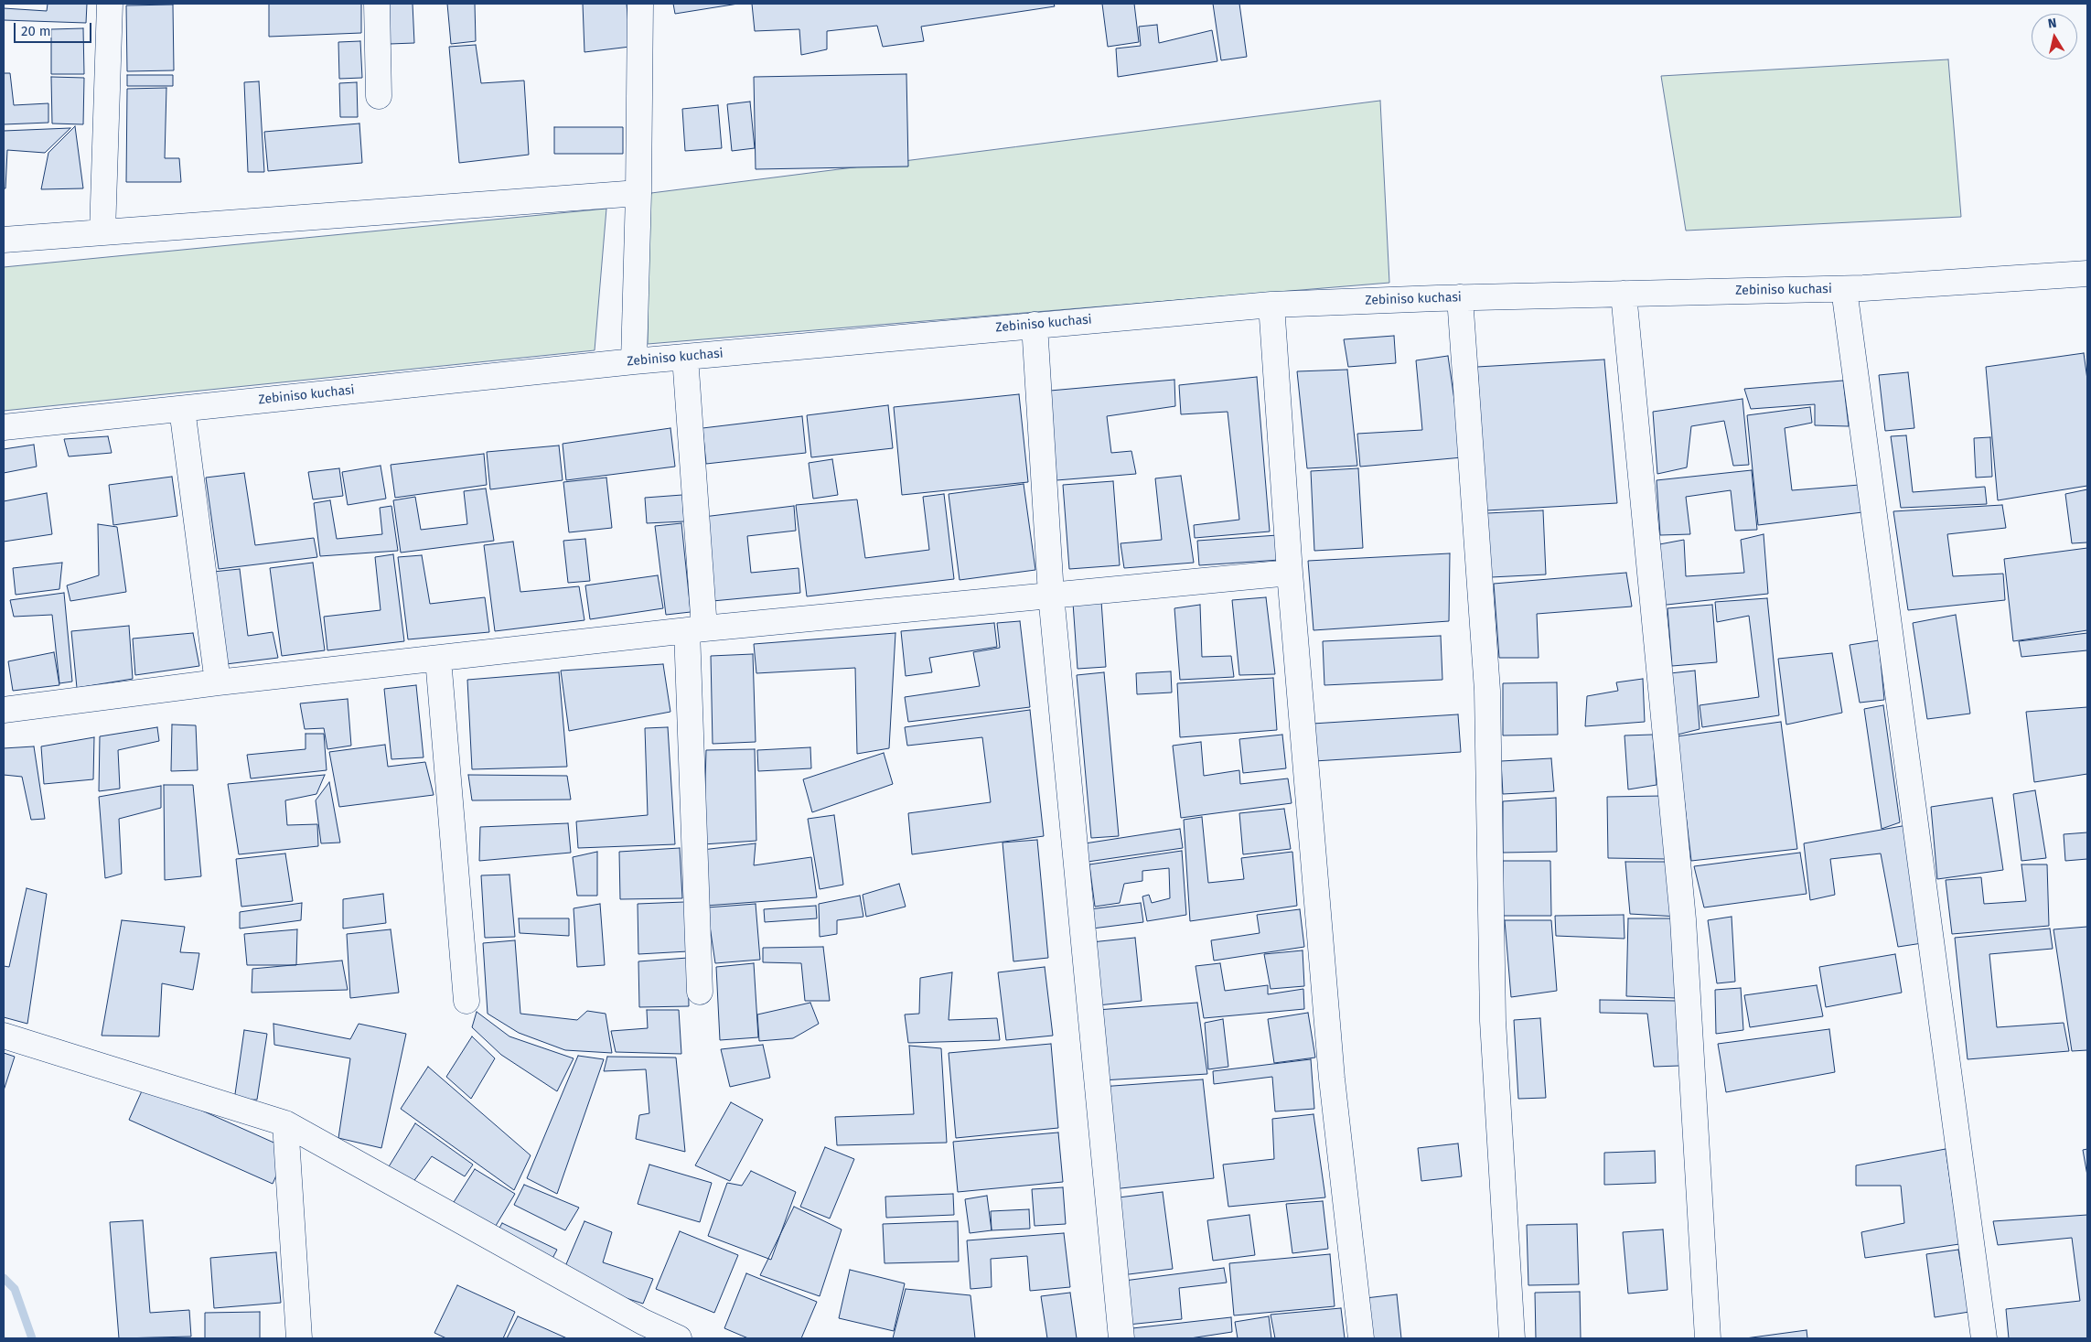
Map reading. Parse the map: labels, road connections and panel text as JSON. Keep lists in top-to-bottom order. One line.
{"streets":{"street":["Zebiniso kuchasi"]},"scale_bar":"20 m","north":"top"}
